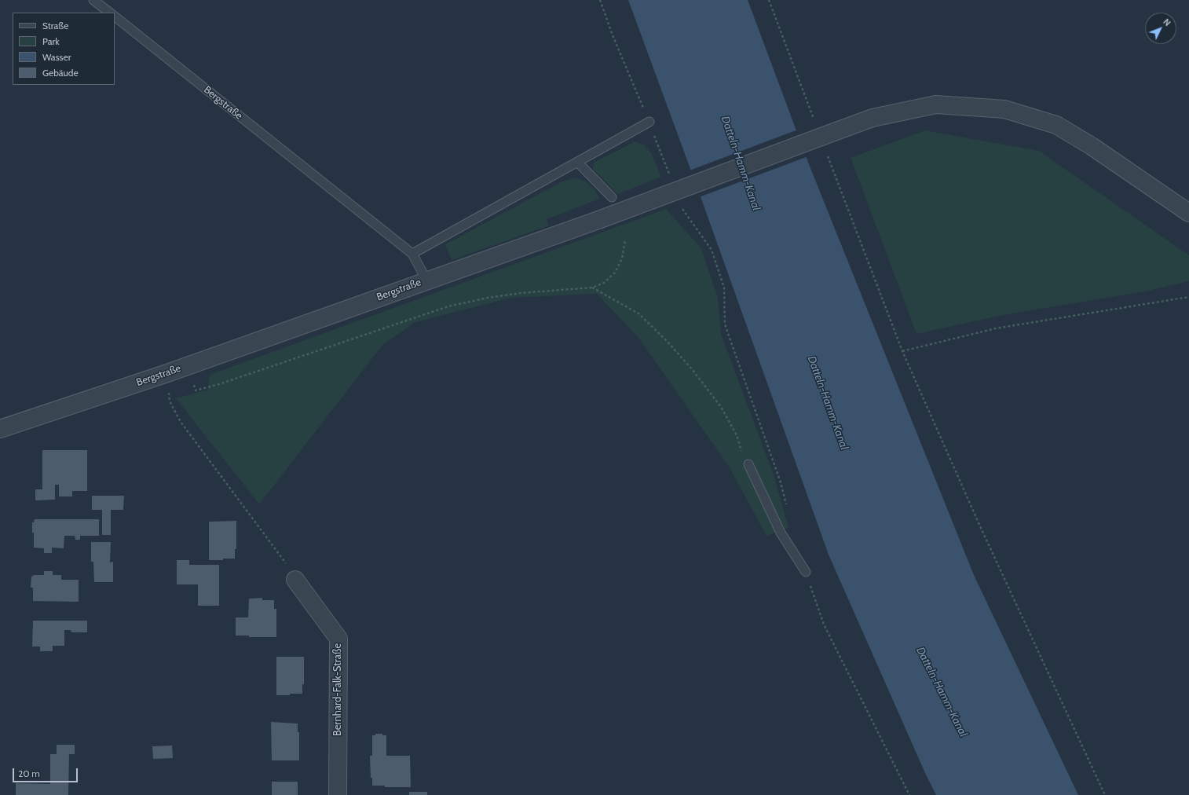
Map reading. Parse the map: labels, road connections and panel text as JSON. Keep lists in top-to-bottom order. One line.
{"streets":{"street":["Bergstraße","Bernhard-Falk-Straße"]},"water":["Datteln-Hamm-Kanal"],"legend":["Straße","Park","Wasser","Gebäude"],"scale_bar":"20 m","north":"top right"}
